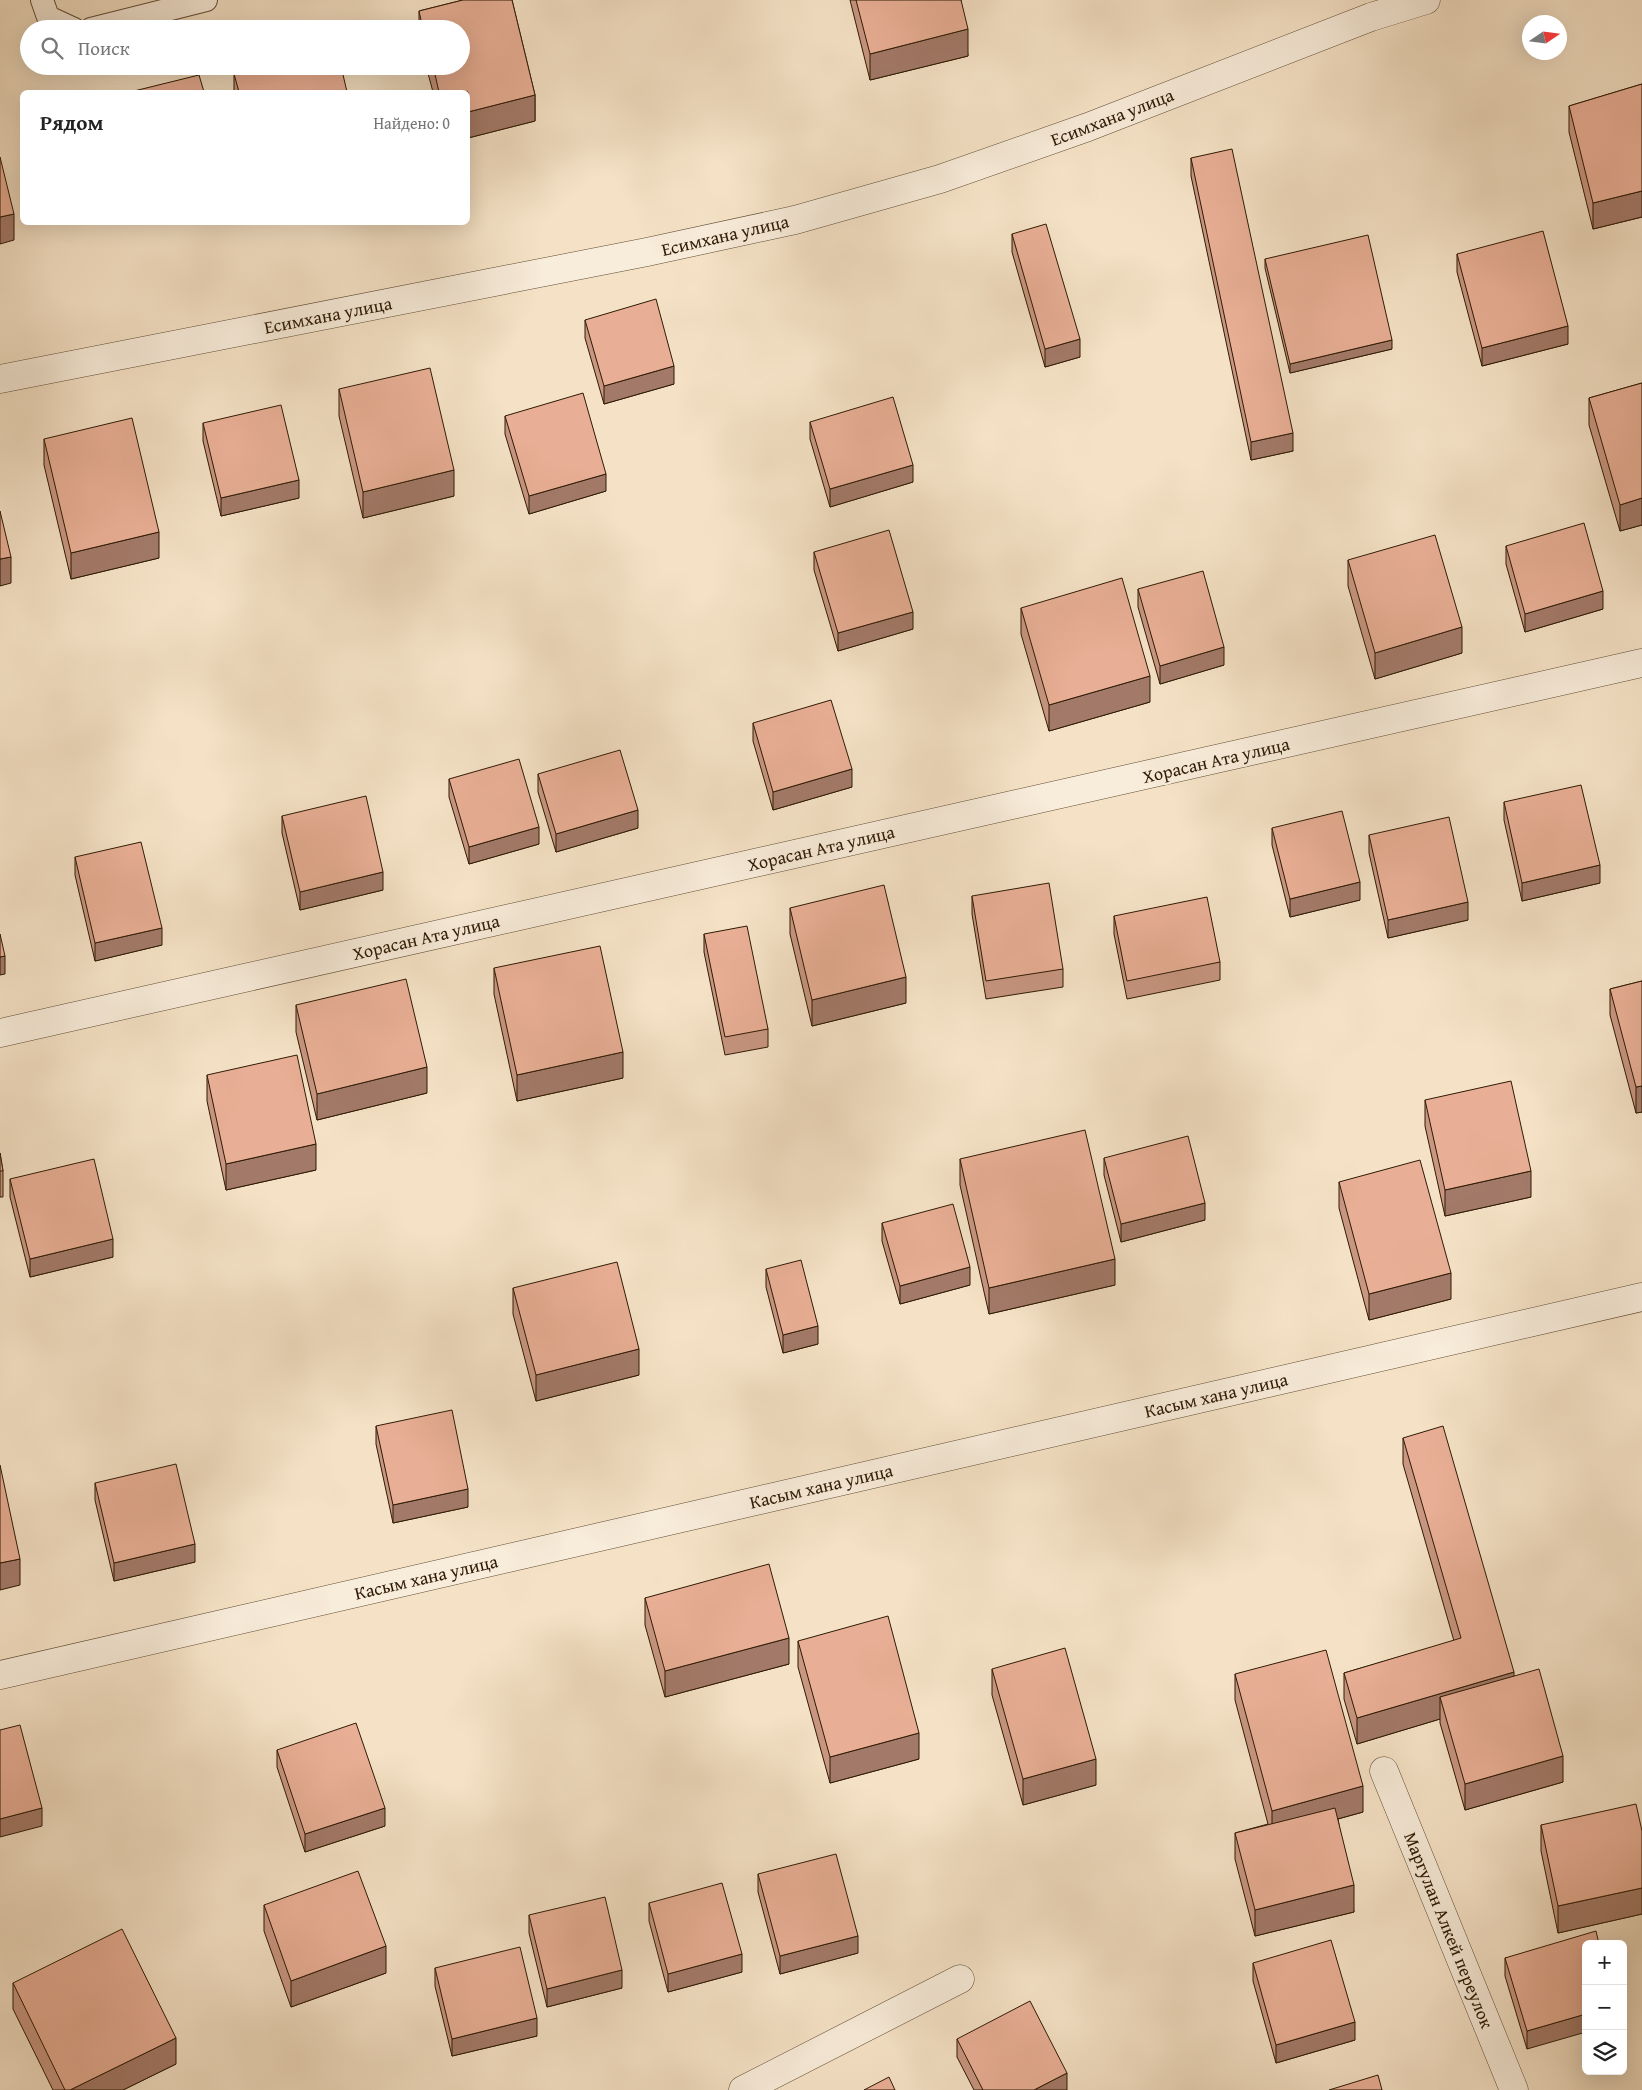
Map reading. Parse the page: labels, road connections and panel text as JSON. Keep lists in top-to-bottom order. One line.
{"streets":{"street":["Есимхана улица","Хорасан Ата улица","Касым хана улица","Маргулан Алкей переулок"]},"north":"right","page":{"search":"Поиск","heading":["Рядом","Найдено: 0"],"map_buttons":["+","−"]}}
